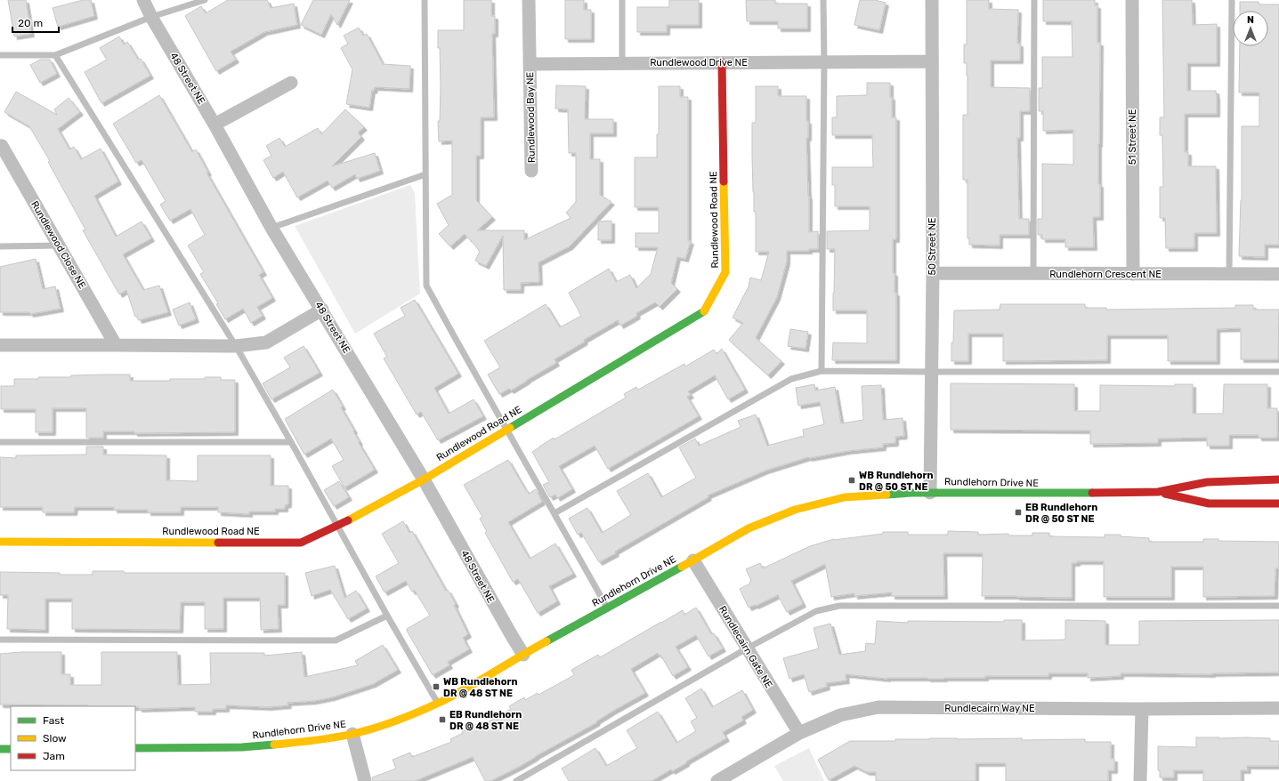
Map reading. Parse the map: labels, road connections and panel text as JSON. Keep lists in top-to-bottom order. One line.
{"streets":{"street":["Rundlewood Drive NE","48 Street NE","Rundlewood Bay NE","51 Street NE","Rundlewood Road NE","Rundlewood Close NE","50 Street NE","Rundlehorn Crescent NE","Rundlehorn Drive NE","Rundlecairn Gate NE","Rundlecairn Way NE"]},"crossings":[["Rundlewood Drive NE","Rundlewood Bay NE"],["Rundlewood Drive NE","Rundlewood Road NE"],["Rundlewood Drive NE","50 Street NE"],["48 Street NE","Rundlewood Road NE"],["48 Street NE","Rundlehorn Drive NE"],["51 Street NE","Rundlehorn Crescent NE"],["50 Street NE","Rundlehorn Crescent NE"],["50 Street NE","Rundlehorn Drive NE"],["Rundlehorn Drive NE","Rundlecairn Gate NE"],["Rundlecairn Gate NE","Rundlecairn Way NE"]],"places":{"transit":["WB Rundlehorn DR @ 50 ST NE","EB Rundlehorn DR @ 50 ST NE","WB Rundlehorn DR @ 48 ST NE","EB Rundlehorn DR @ 48 ST NE"]},"legend":["Fast","Slow","Jam"],"scale_bar":"20 m","north":"top"}
